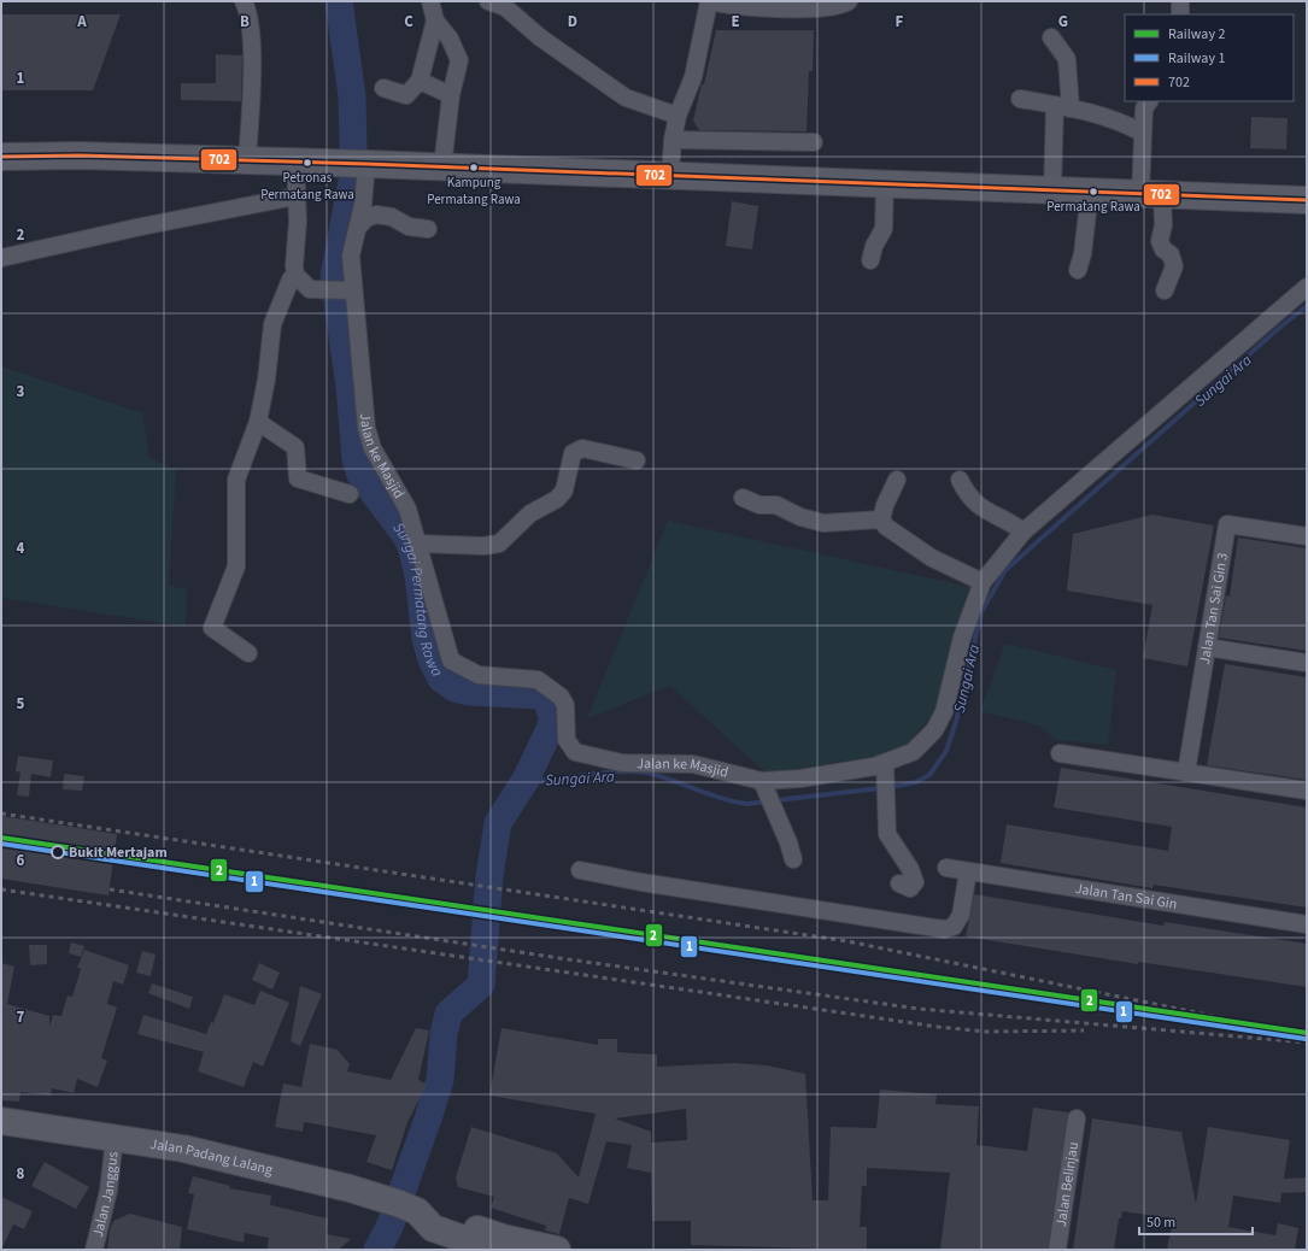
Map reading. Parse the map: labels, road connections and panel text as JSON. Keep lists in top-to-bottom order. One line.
{"streets":{"main road":["Jalan Padang Lalang"],"street":["Jalan ke Masjid","Jalan Tan Sai Gin 3","Jalan Tan Sai Gin","Jalan Belinjau","Jalan Janggus"]},"crossings":[["Jalan Padang Lalang","Jalan Janggus"]],"water":["Sungai Ara","Sungai Permatang Rawa"],"places":["Petronas Permatang Rawa","Kampung Permatang Rawa","Permatang Rawa","Bukit Mertajam"],"lines":["transit line 702","rail line 2","rail line 1"],"legend":["Railway 2","Railway 1","702"],"scale_bar":"50 m","grid":{"columns":["A","B","C","D","E","F","G"],"rows":["1","2","3","4","5","6","7","8"]}}
